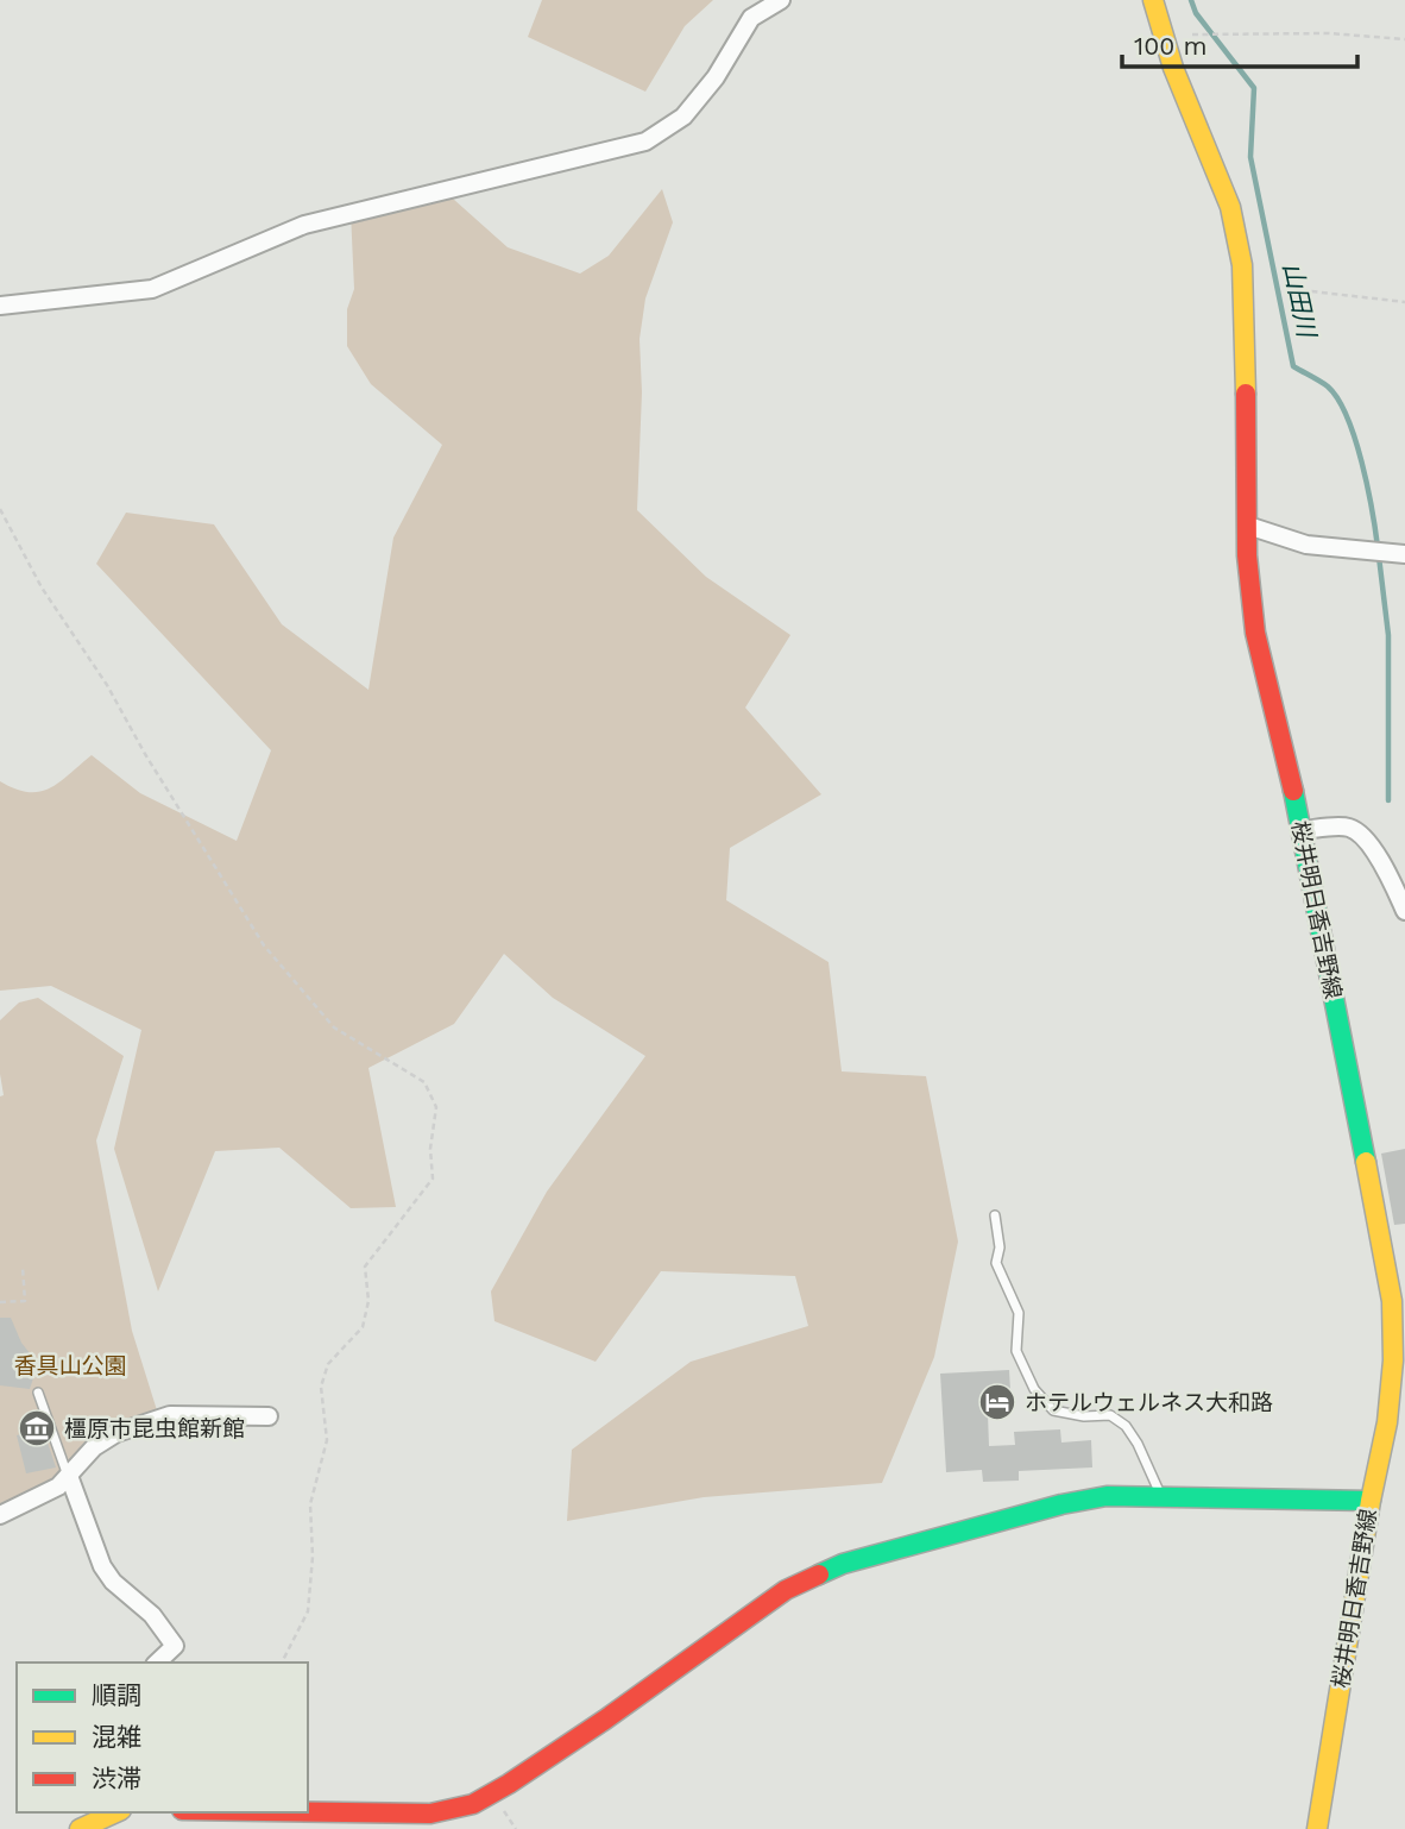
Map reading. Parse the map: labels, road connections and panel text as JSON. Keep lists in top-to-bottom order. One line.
{"streets":{"main road":["桜井明日香吉野線"]},"water":["山田川"],"parks":["香具山公園"],"places":{"hotel":["ホテルウェルネス大和路"],"museum":["橿原市昆虫館新館"]},"legend":["順調","混雑","渋滞"],"scale_bar":"100 m"}
